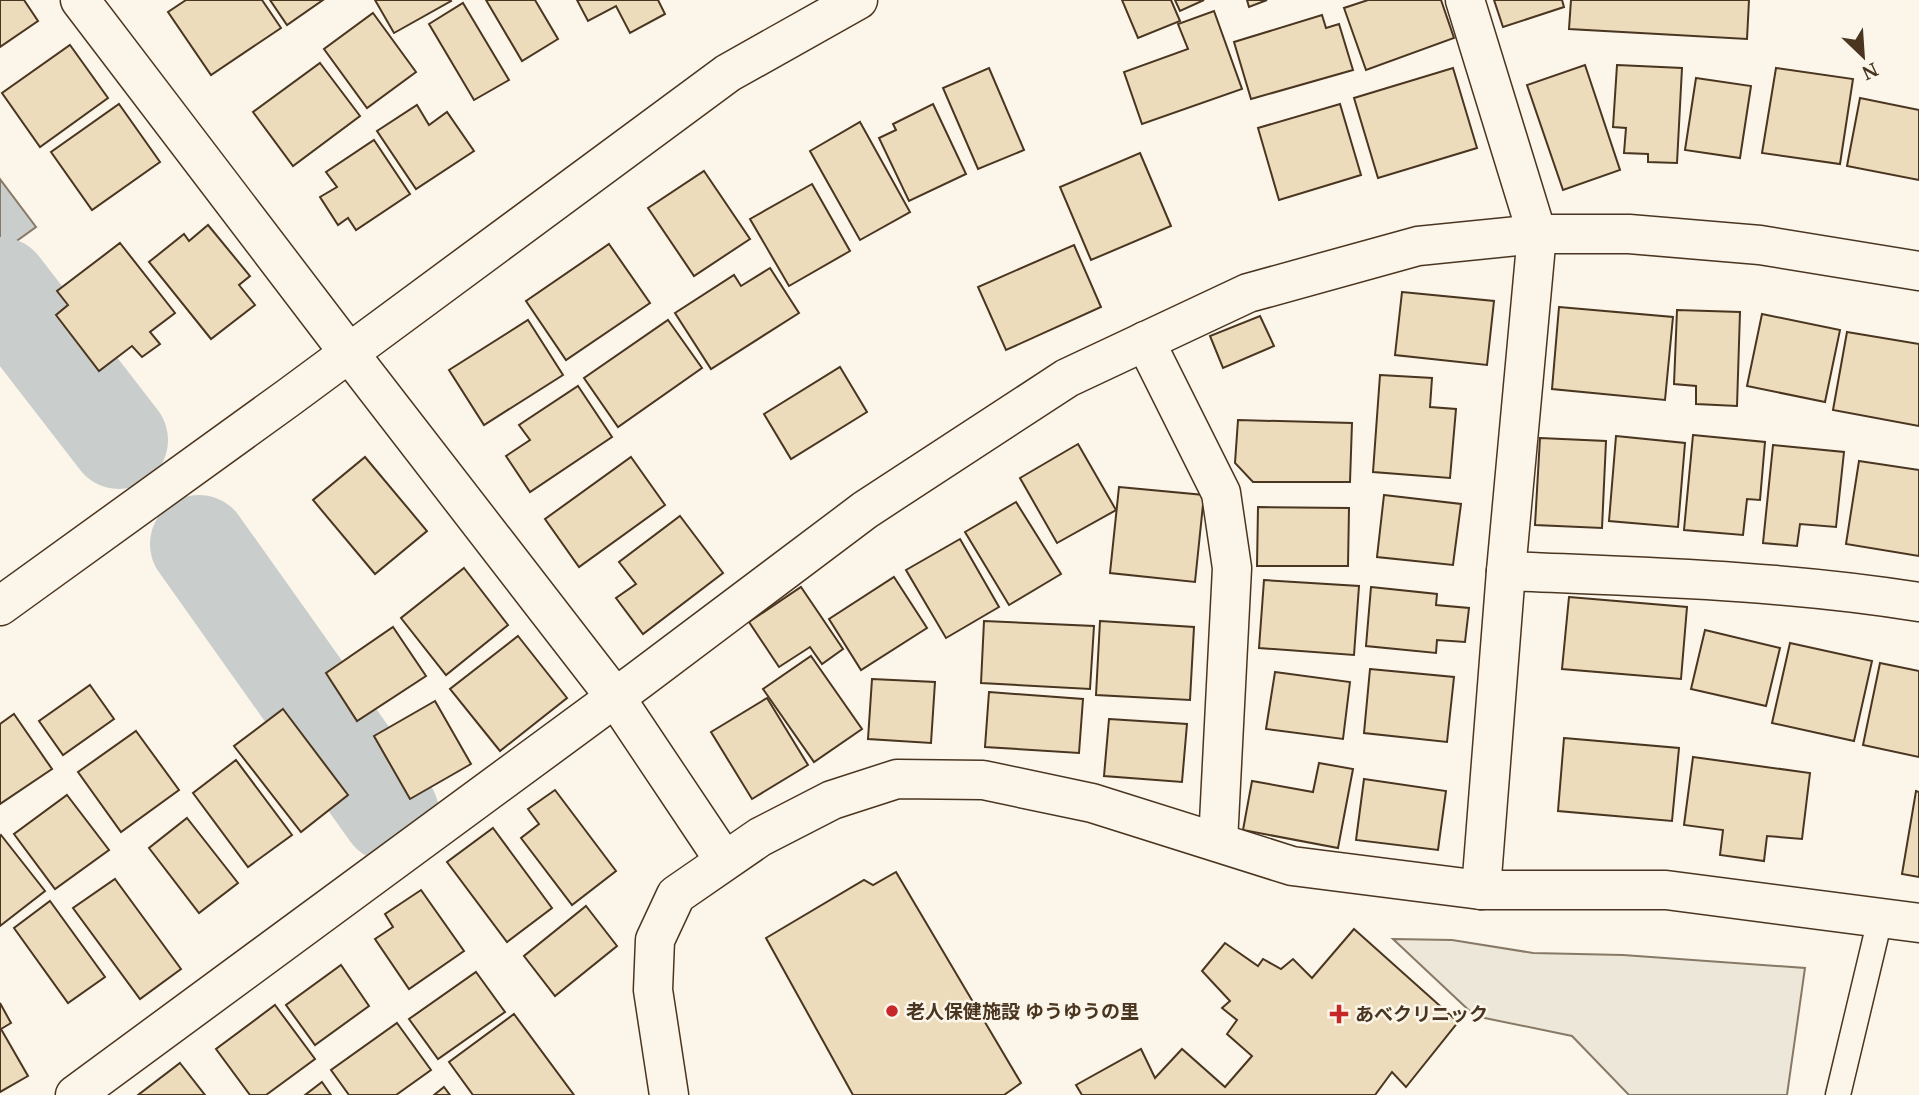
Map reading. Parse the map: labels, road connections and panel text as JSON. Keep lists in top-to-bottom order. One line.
{"places":{"other":["老人保健施設 ゆうゆうの里"],"health":["あべクリニック"]},"north":"bottom right"}
